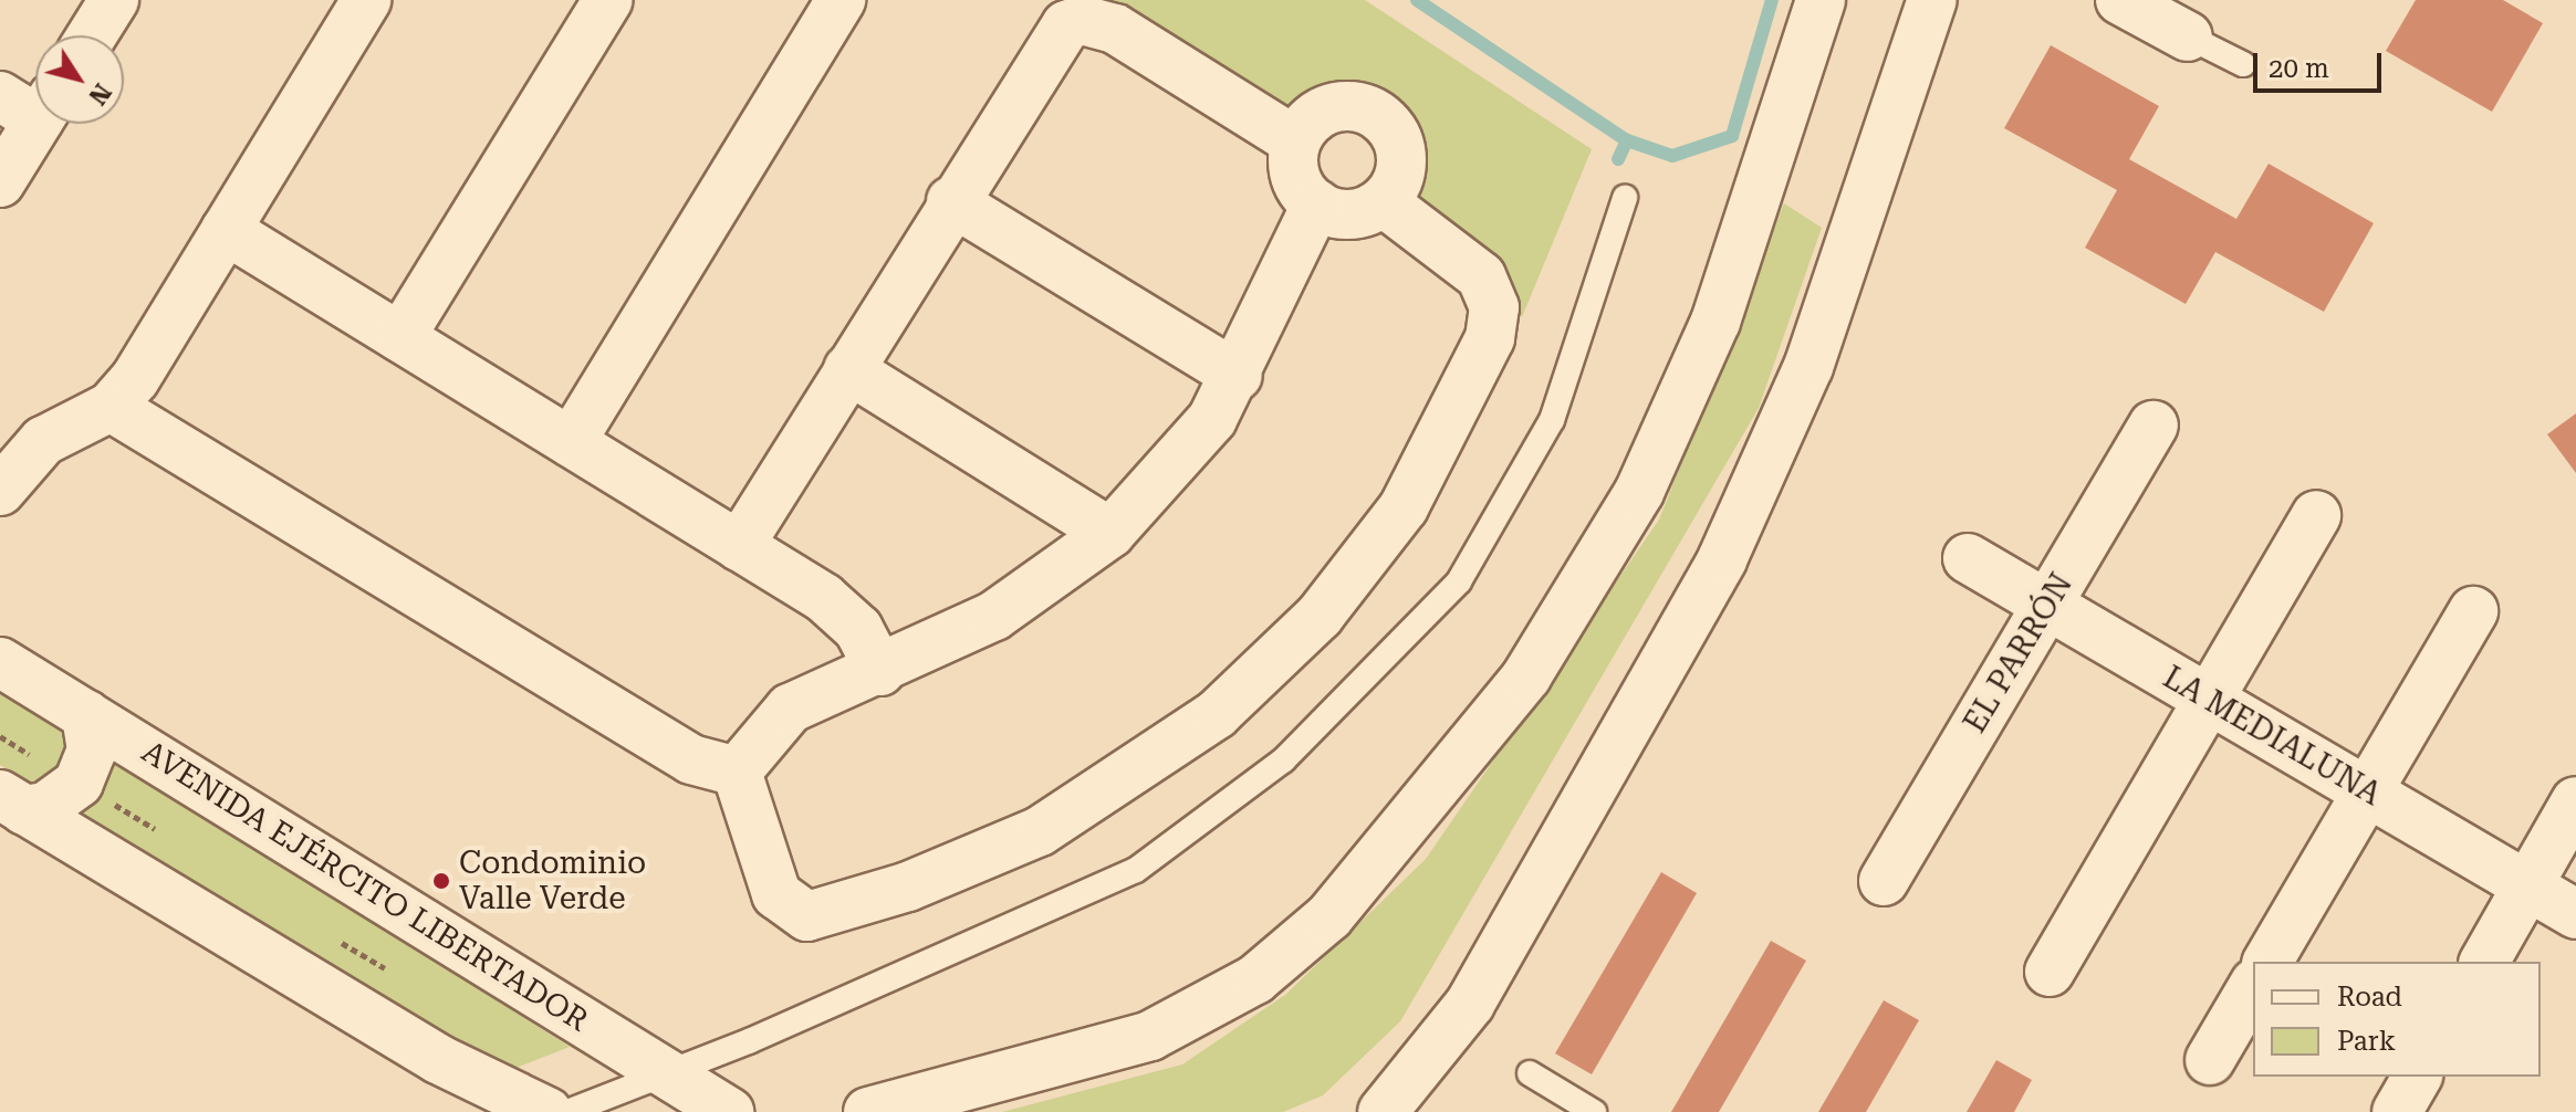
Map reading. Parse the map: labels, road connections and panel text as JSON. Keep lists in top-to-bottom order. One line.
{"streets":{"street":["EL PARRÓN","LA MEDIALUNA","AVENIDA EJÉRCITO LIBERTADOR"]},"crossings":[["EL PARRÓN","LA MEDIALUNA"]],"places":["Condominio Valle Verde"],"legend":["Road","Park"],"scale_bar":"20 m","north":"bottom right"}
